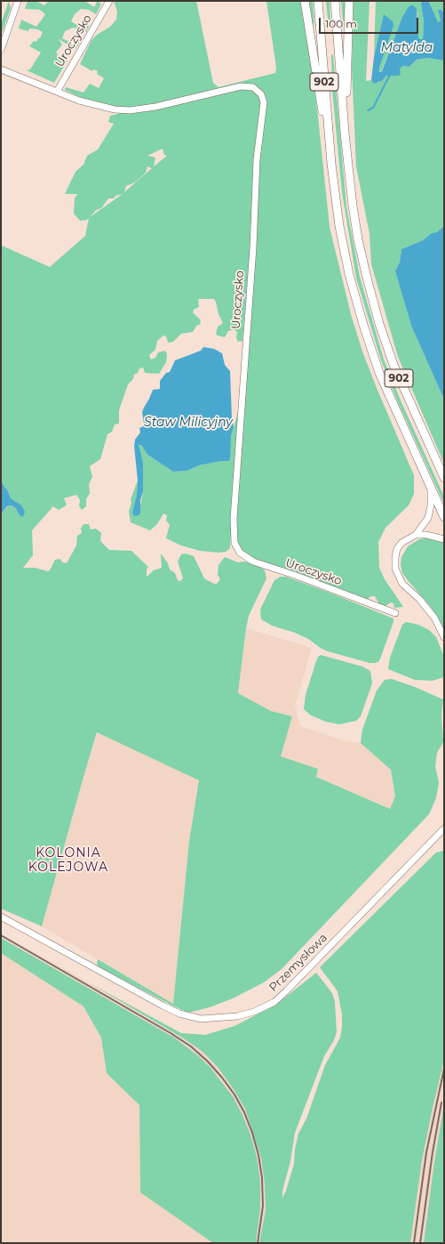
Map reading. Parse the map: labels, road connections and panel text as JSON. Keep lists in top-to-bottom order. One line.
{"streets":{"main road":["902"],"street":["Uroczysko","Przemysłowa"]},"districts":["KOLONIA KOLEJOWA"],"water":["Matylda","Staw Milicyjny"],"scale_bar":"100 m"}
